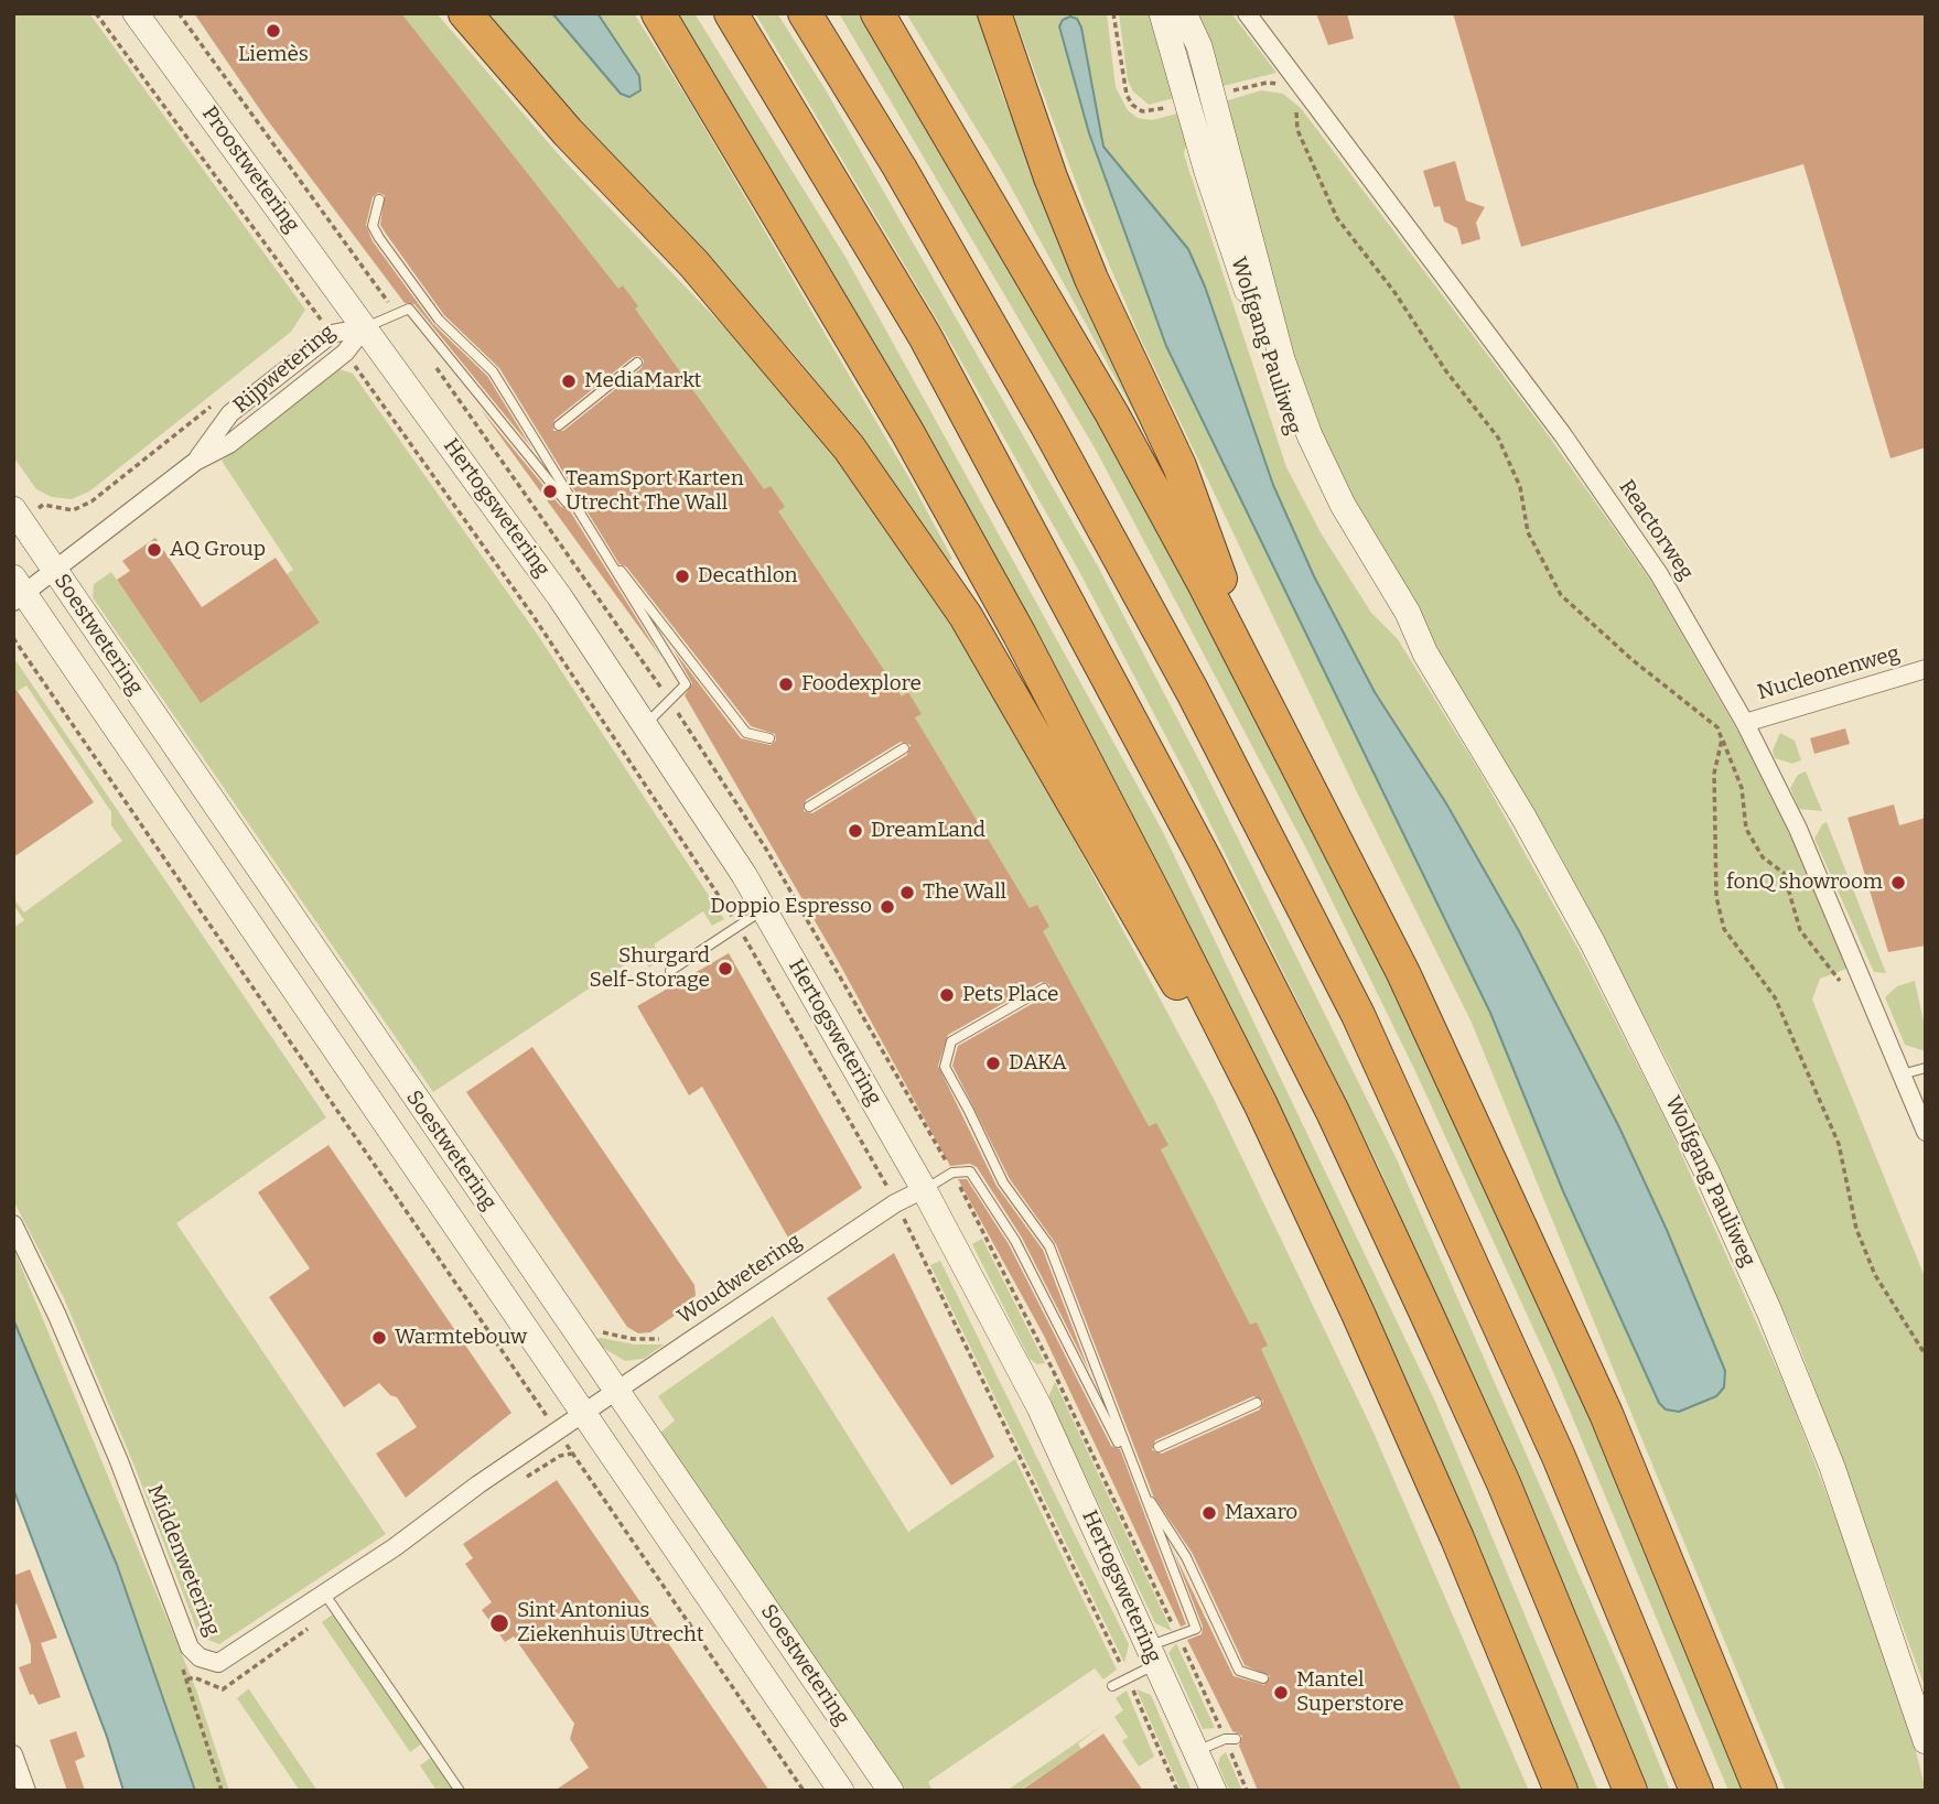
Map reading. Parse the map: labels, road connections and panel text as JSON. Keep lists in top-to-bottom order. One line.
{"streets":{"main road":["Proostwetering","Wolfgang Pauliweg","Hertogswetering","Soestwetering"],"street":["Rijpwetering","Reactorweg","Nucleonenweg","Woudwetering","Middenwetering"]},"crossings":[["Proostwetering","Rijpwetering"],["Proostwetering","Hertogswetering"],["Rijpwetering","Hertogswetering"],["Rijpwetering","Soestwetering"],["Hertogswetering","Woudwetering"],["Reactorweg","Nucleonenweg"],["Soestwetering","Woudwetering"],["Soestwetering","Middenwetering"],["Woudwetering","Middenwetering"]],"places":["Liemès","MediaMarkt","TeamSport Karten Utrecht The Wall","AQ Group","Decathlon","Foodexplore","DreamLand","fonQ showroom","The Wall","Doppio Espresso","Shurgard Self-Storage","Pets Place","DAKA","Warmtebouw","Maxaro","Sint Antonius Ziekenhuis Utrecht","Mantel Superstore"]}
